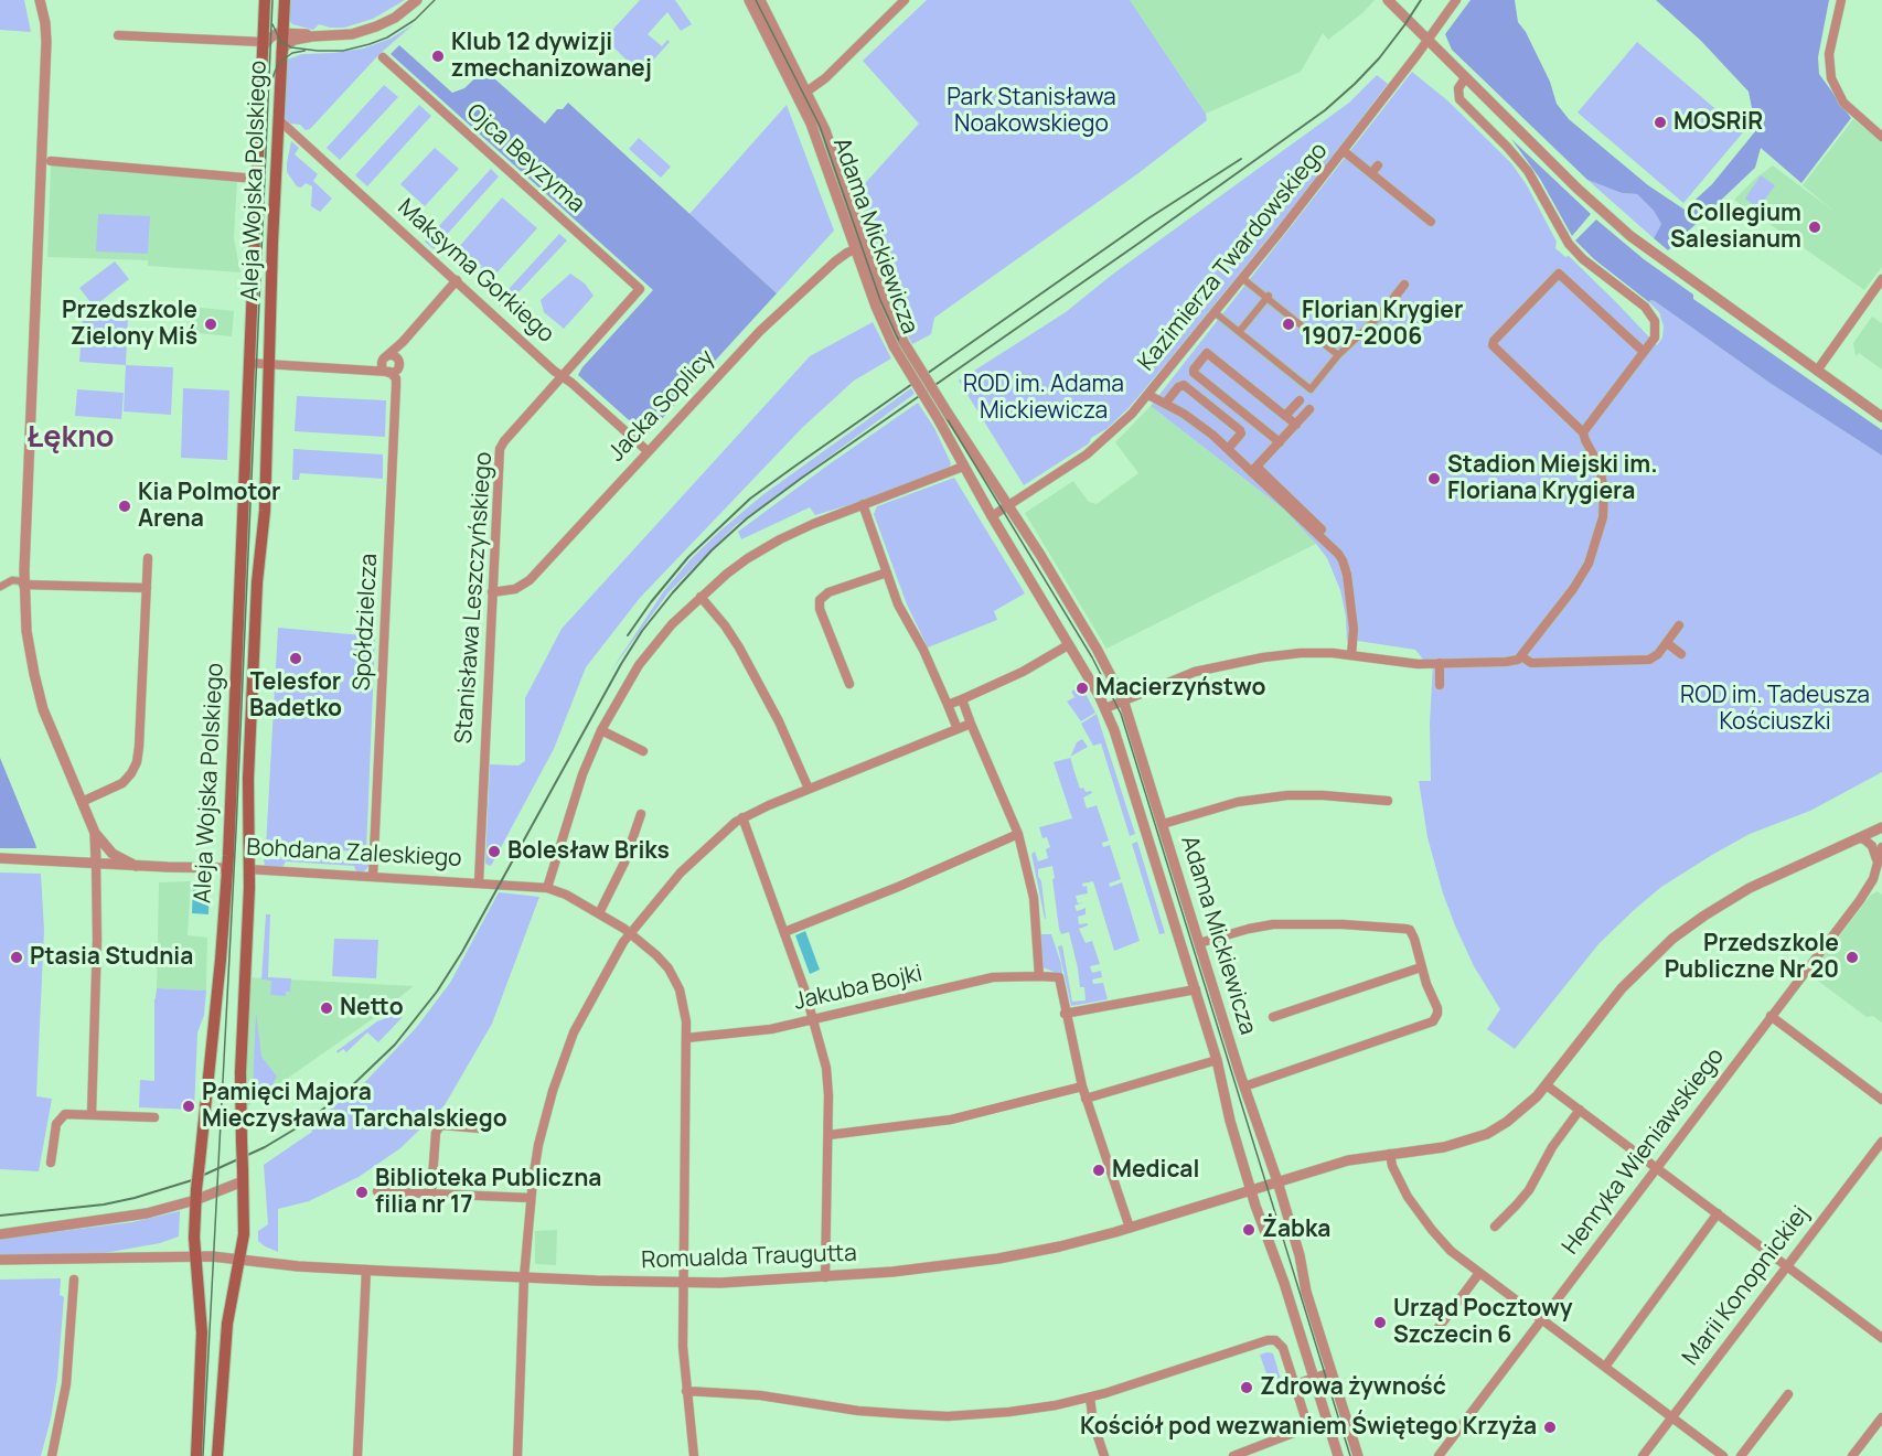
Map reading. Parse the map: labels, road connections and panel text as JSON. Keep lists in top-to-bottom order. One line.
{"streets":{"main road":["Aleja Wojska Polskiego","Bohdana Zaleskiego"],"street":["Ojca Beyzyma","Adama Mickiewicza","Kazimierza Twardowskiego","Maksyma Gorkiego","Jacka Soplicy","Stanisława Leszczyńskiego","Spółdzielcza","Jakuba Bojki","Henryka Wieniawskiego","Romualda Traugutta","Marii Konopnickiej"]},"crossings":[["Ojca Beyzyma","Stanisława Leszczyńskiego"],["Aleja Wojska Polskiego","Maksyma Gorkiego"],["Aleja Wojska Polskiego","Bohdana Zaleskiego"],["Aleja Wojska Polskiego","Romualda Traugutta"],["Adama Mickiewicza","Kazimierza Twardowskiego"],["Adama Mickiewicza","Jacka Soplicy"],["Adama Mickiewicza","Romualda Traugutta"],["Maksyma Gorkiego","Jacka Soplicy"],["Maksyma Gorkiego","Stanisława Leszczyńskiego"],["Jacka Soplicy","Stanisława Leszczyńskiego"],["Stanisława Leszczyńskiego","Bohdana Zaleskiego"],["Spółdzielcza","Bohdana Zaleskiego"],["Bohdana Zaleskiego","Jakuba Bojki"],["Bohdana Zaleskiego","Romualda Traugutta"]],"districts":["Łękno"],"parks":["Park Stanisława Noakowskiego","ROD im. Adama Mickiewicza","ROD im. Tadeusza Kościuszki"],"places":["Klub 12 dywizji zmechanizowanej","MOSRiR","Collegium Salesianum","Przedszkole Zielony Miś","Florian Krygier 1907-2006","Stadion Miejski im. Floriana Krygiera","Kia Polmotor Arena","Telesfor Badetko","Macierzyństwo","Bolesław Briks","Ptasia Studnia","Przedszkole Publiczne Nr 20","Netto","Pamięci Majora Mieczysława Tarchalskiego","Medical","Biblioteka Publiczna filia nr 17","Żabka","Urząd Pocztowy Szczecin 6","Zdrowa żywność","Kościół pod wezwaniem Świętego Krzyża"]}
